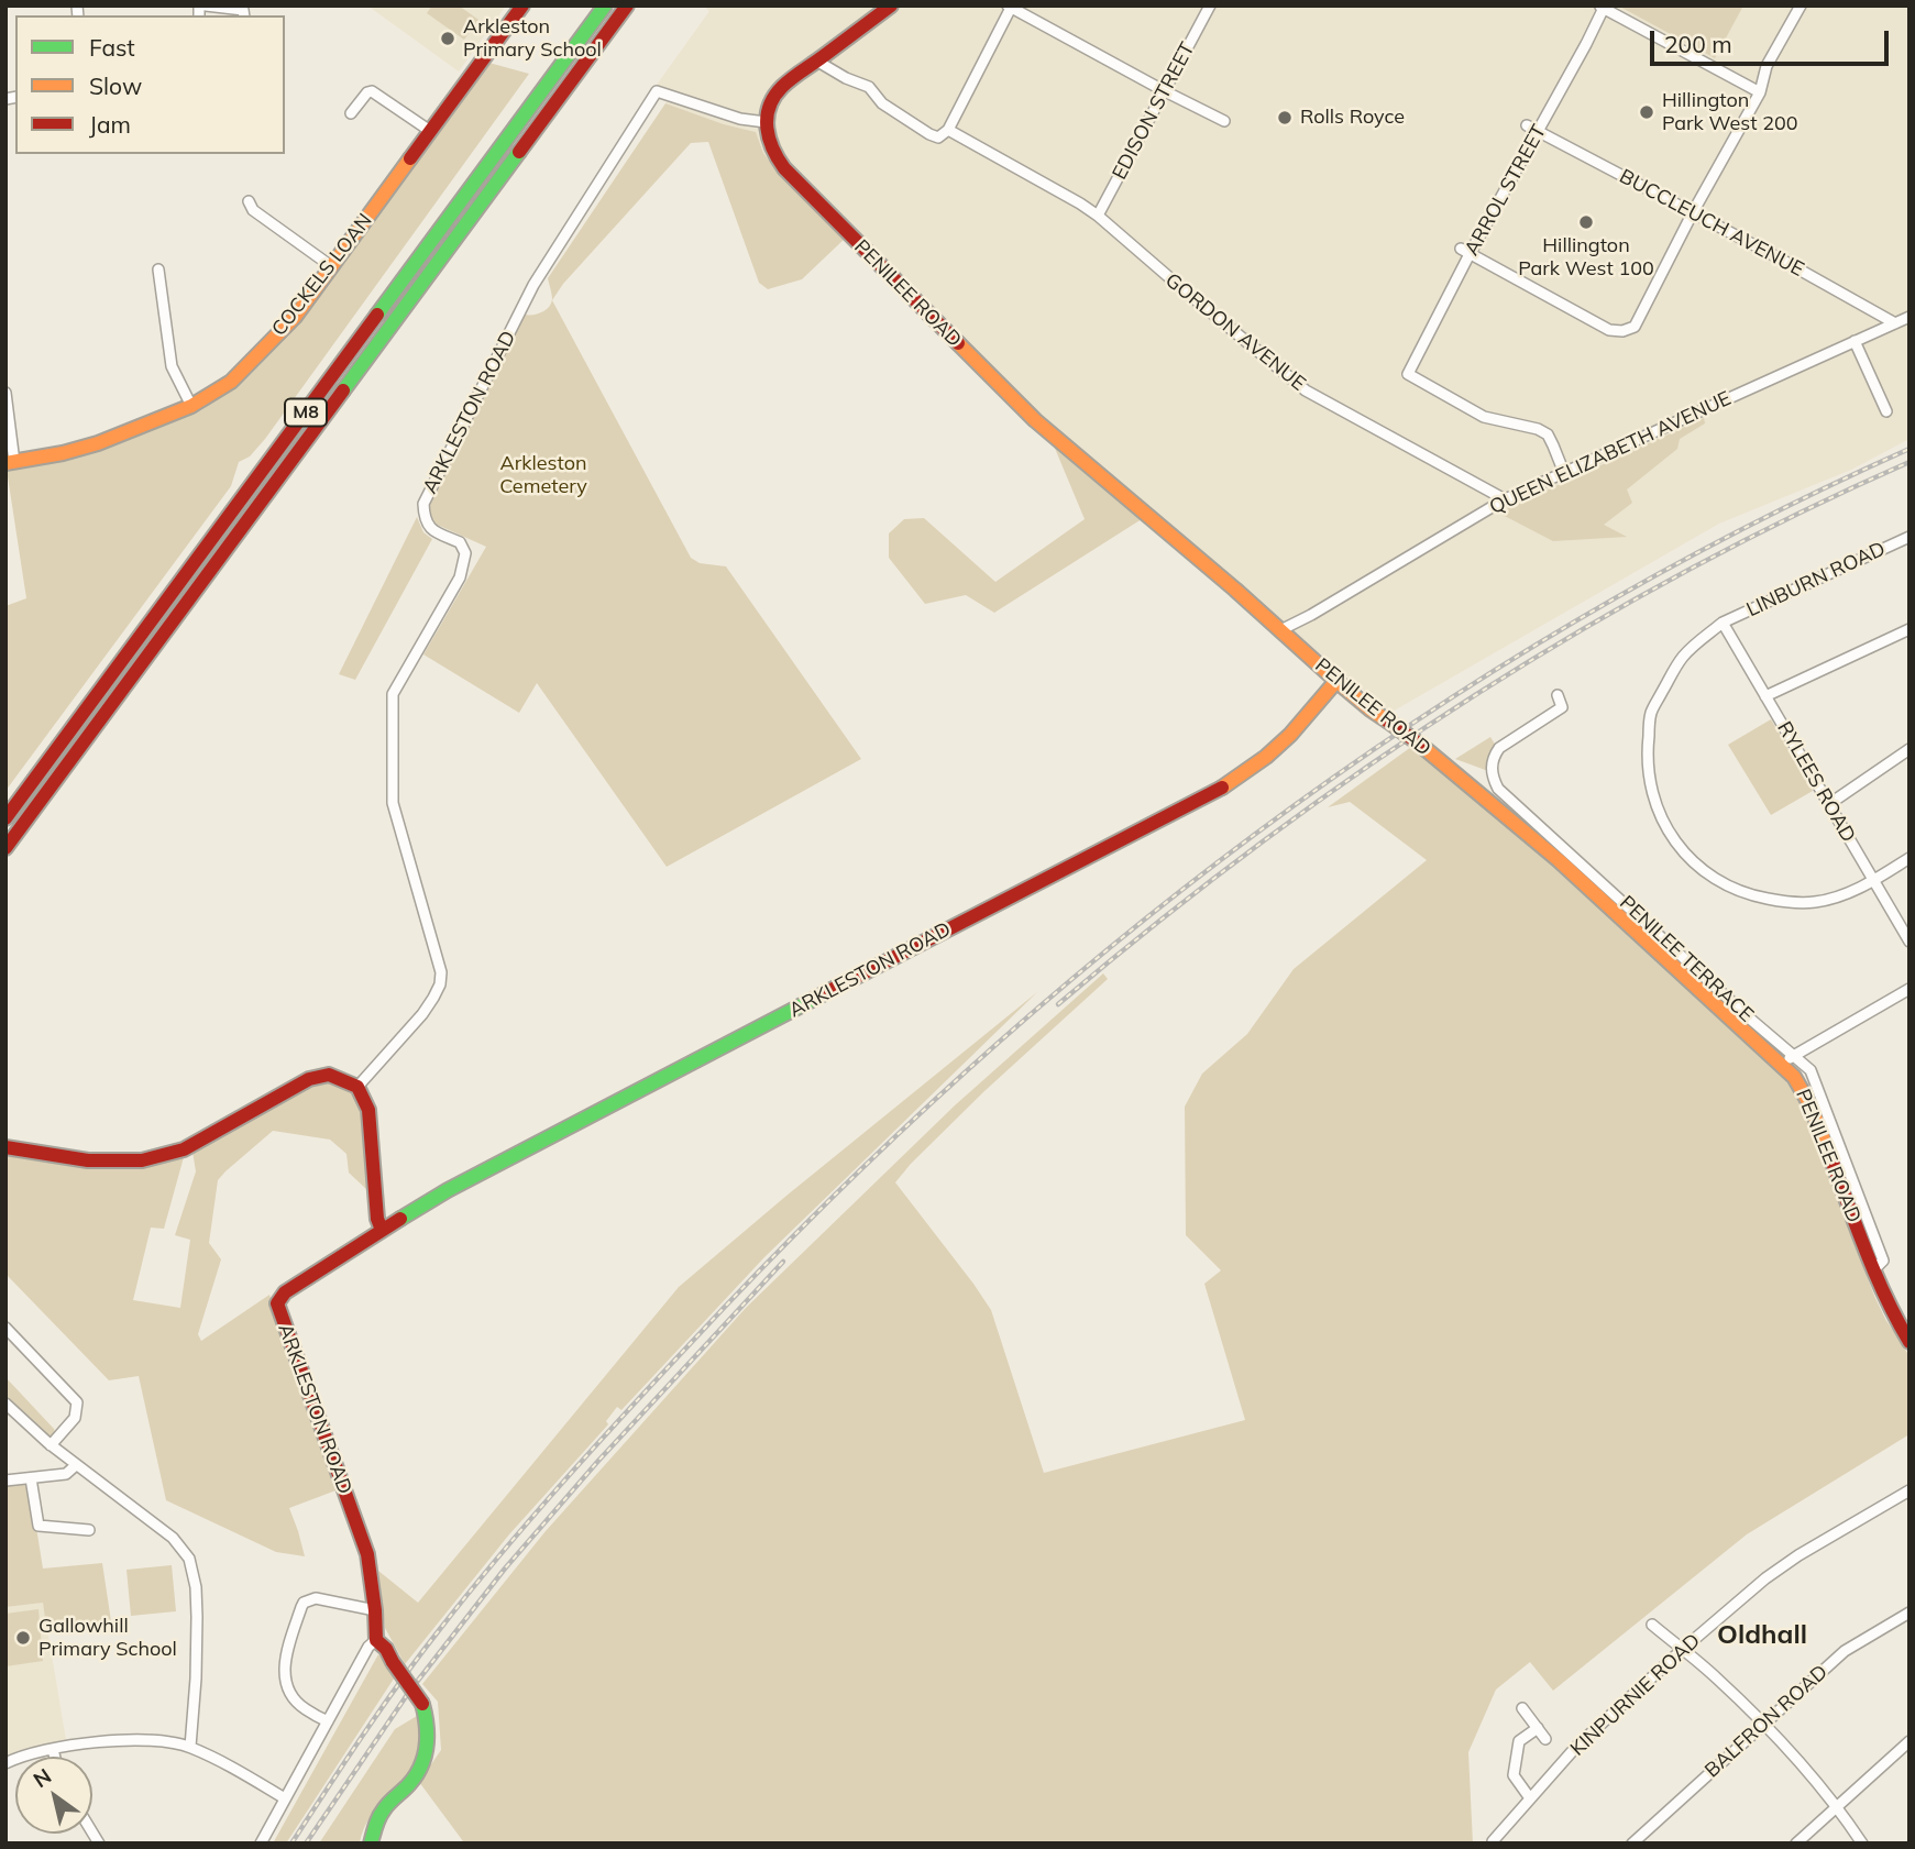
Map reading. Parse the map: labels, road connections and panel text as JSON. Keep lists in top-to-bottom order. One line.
{"streets":{"main road":["COCKELS LOAN","PENILEE ROAD","M8","ARKLESTON ROAD"],"street":["EDISON STREET","ARROL STREET","BUCCLEUCH AVENUE","GORDON AVENUE","QUEEN ELIZABETH AVENUE","LINBURN ROAD","RYLEES ROAD","PENILEE TERRACE","KINPURNIE ROAD","BALFRON ROAD"]},"crossings":[["EDISON STREET","GORDON AVENUE"],["ARROL STREET","BUCCLEUCH AVENUE"],["ARROL STREET","QUEEN ELIZABETH AVENUE"],["BUCCLEUCH AVENUE","QUEEN ELIZABETH AVENUE"],["PENILEE ROAD","ARKLESTON ROAD"],["PENILEE ROAD","QUEEN ELIZABETH AVENUE"],["PENILEE ROAD","PENILEE TERRACE"],["GORDON AVENUE","QUEEN ELIZABETH AVENUE"],["LINBURN ROAD","RYLEES ROAD"]],"districts":["Oldhall"],"parks":["Arkleston Cemetery"],"places":["Arkleston Primary School","Hillington Park West 200","Rolls Royce","Hillington Park West 100","Gallowhill Primary School"],"legend":["Fast","Slow","Jam"],"scale_bar":"200 m","north":"top left"}
